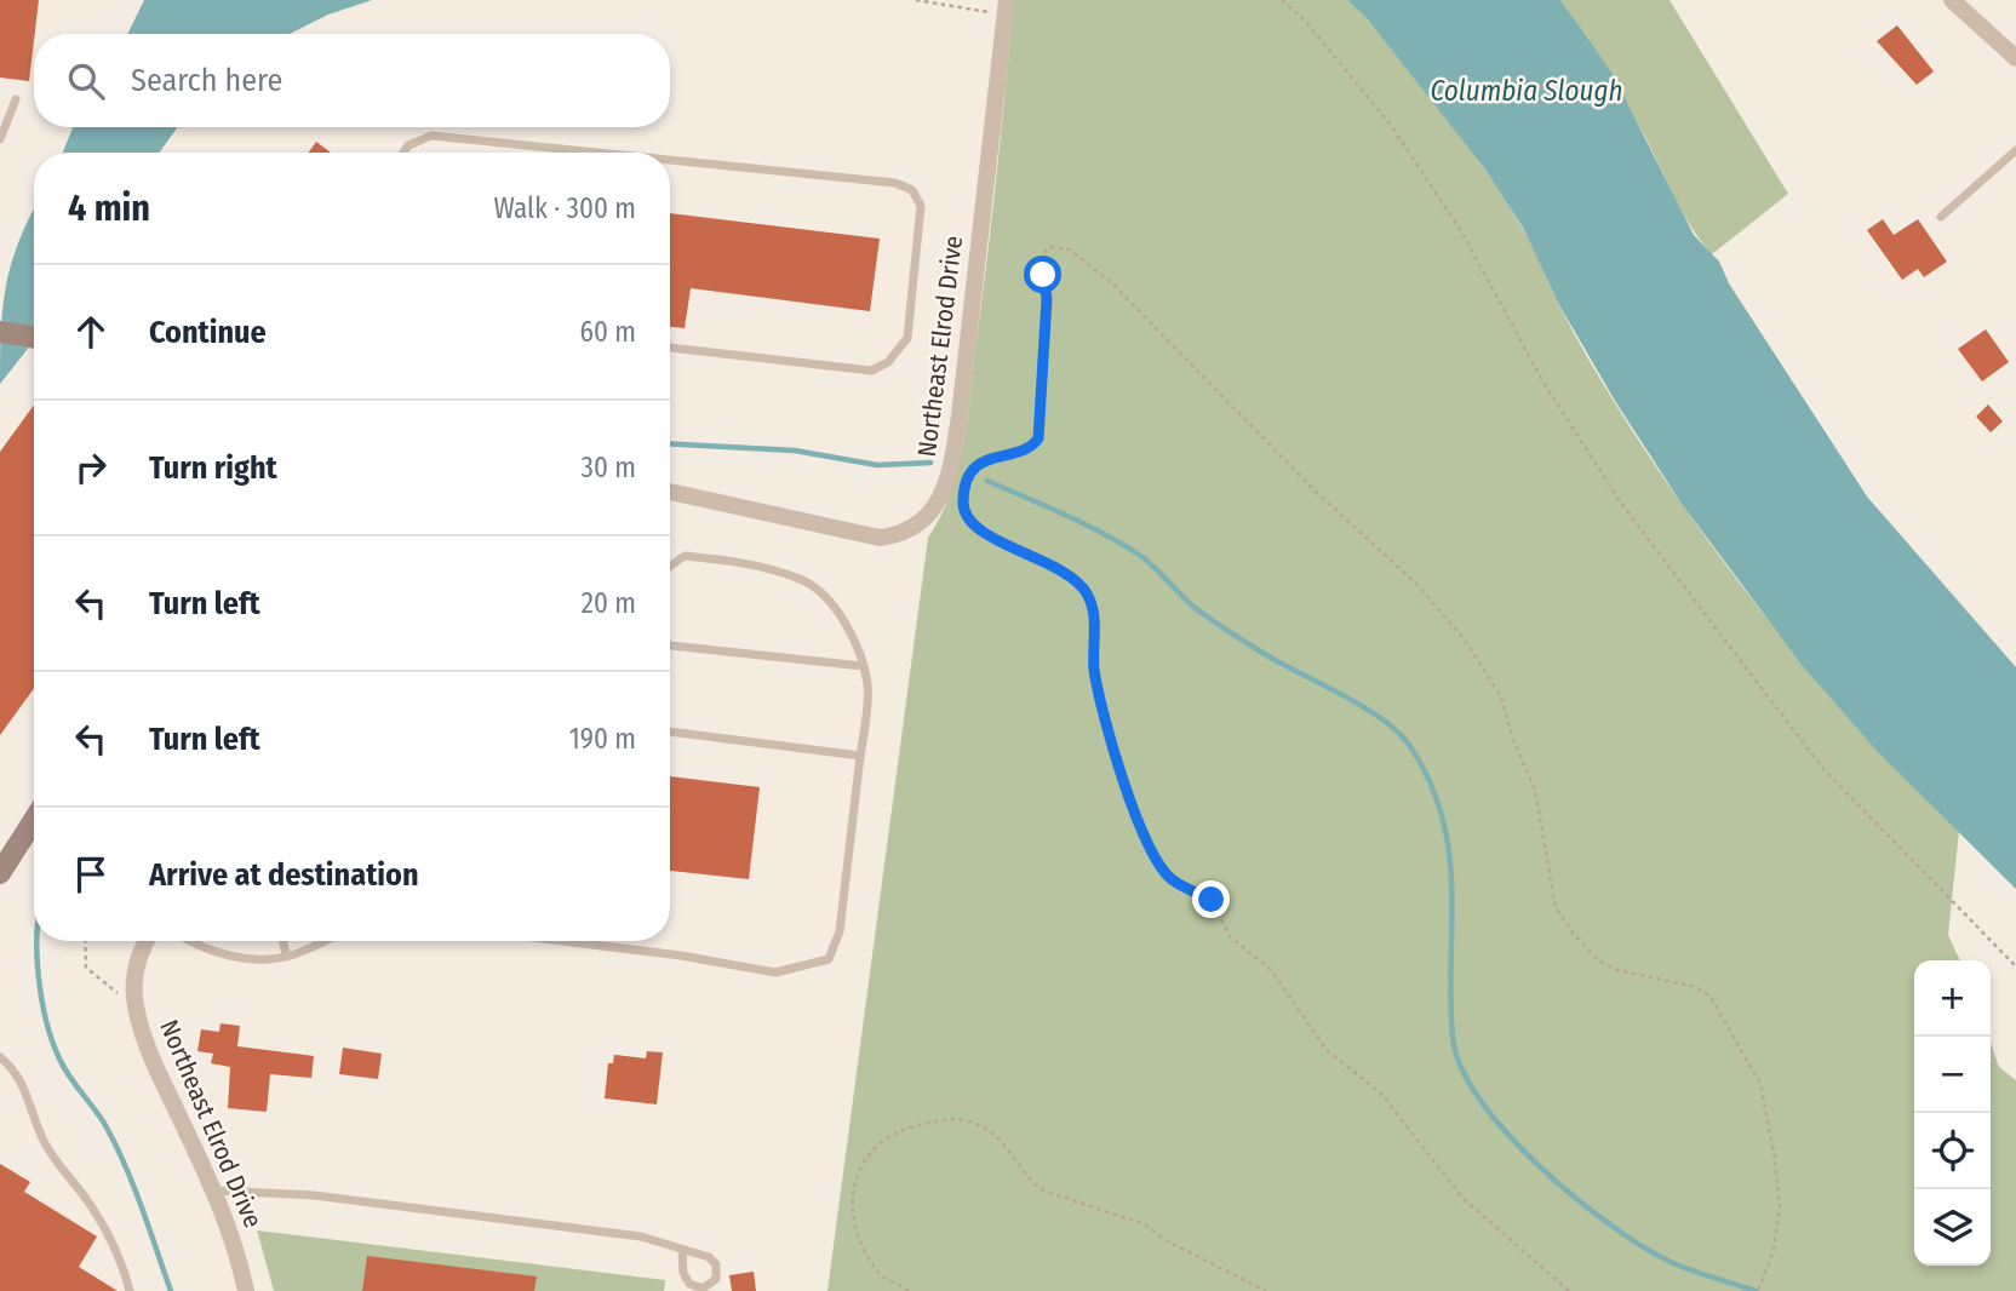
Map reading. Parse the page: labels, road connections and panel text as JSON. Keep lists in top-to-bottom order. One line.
{"streets":{"street":["Northeast Elrod Drive"]},"water":["Columbia Slough"],"page":{"search":"Search here","heading":["4 min","Walk · 300 m"],"list":[["Continue","60 m"],["Turn right","30 m"],["Turn left","20 m"],["Turn left","190 m"],"Arrive at destination"],"map_buttons":["+","−"]}}
